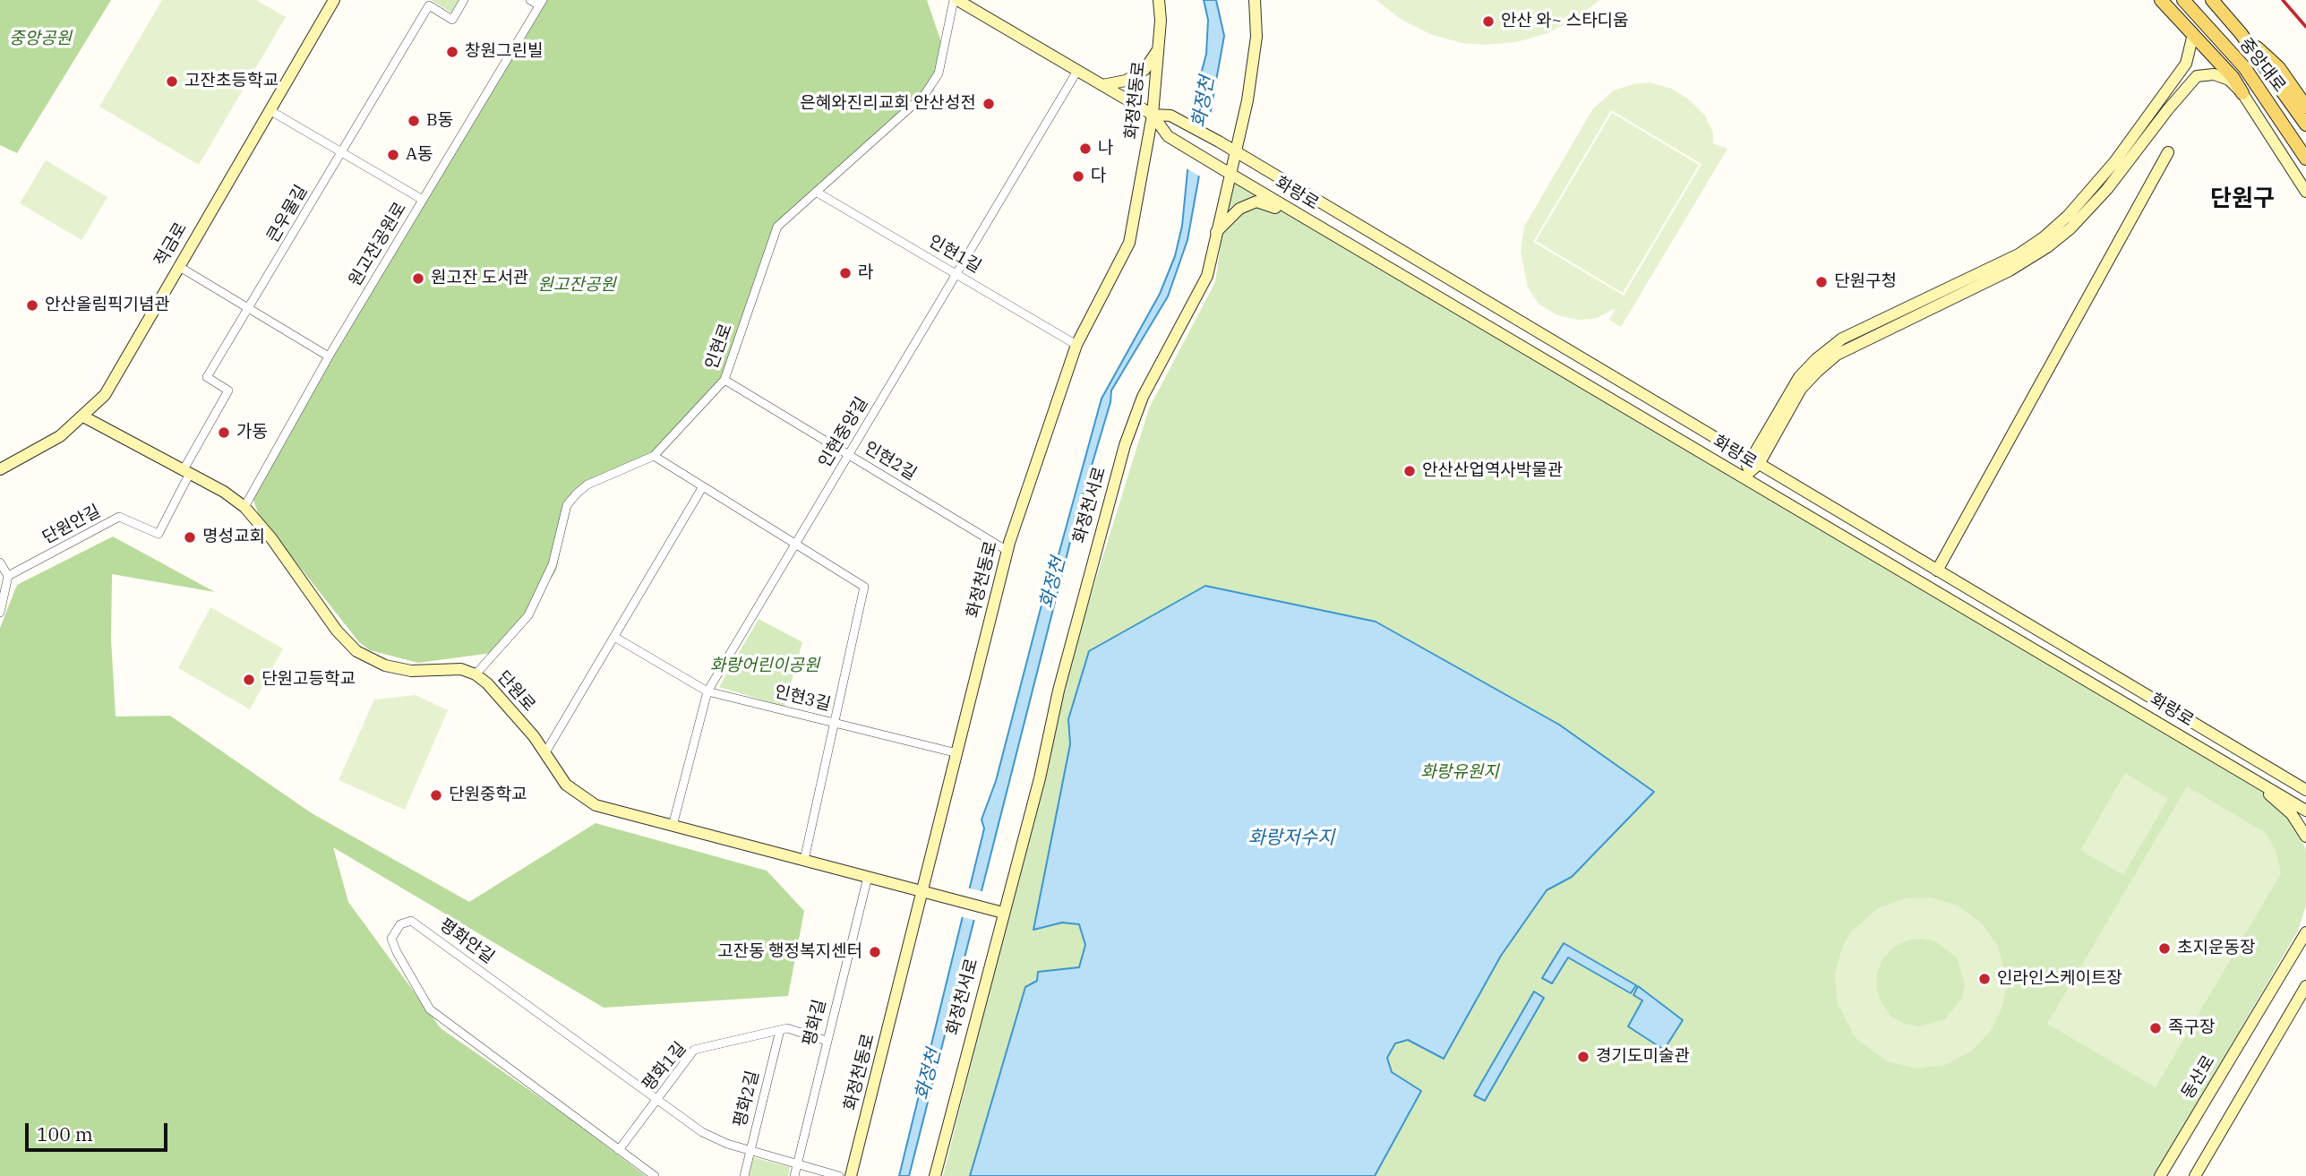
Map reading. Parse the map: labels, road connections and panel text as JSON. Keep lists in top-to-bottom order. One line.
{"streets":{"main road":["중앙대로"],"street":["화정천동로","화랑로","큰우물길","적금로","원고잔공원로","인현1길","인현로","인현중앙길","인현2길","화정천서로","단원안길","단원로","인현3길","평화안길","평화길","평화1길","동산로","평화2길"]},"crossings":[["화정천동로","화랑로"],["화정천동로","인현1길"],["화정천동로","인현2길"],["화정천동로","단원로"],["화정천동로","인현3길"],["화랑로","인현로"],["화랑로","인현중앙길"],["화랑로","화정천서로"],["큰우물길","단원안길"],["큰우물길","단원로"],["적금로","단원로"],["원고잔공원로","단원로"],["인현1길","인현로"],["인현1길","인현중앙길"],["인현로","인현2길"],["인현로","단원로"],["인현중앙길","인현2길"],["인현중앙길","단원로"],["인현중앙길","인현3길"],["화정천서로","단원로"],["단원안길","단원로"],["단원로","평화길"],["평화안길","평화길"],["평화안길","평화1길"],["평화안길","평화2길"],["평화길","평화1길"],["평화1길","평화2길"]],"districts":["단원구"],"water":["화정천","화랑저수지"],"parks":["중앙공원","원고잔공원","화랑어린이공원","화랑유원지"],"places":["안산 와~ 스타디움","창원그린빌","고잔초등학교","은혜와진리교회 안산성전","B동","나","A동","다","라","원고잔 도서관","단원구청","안산올림픽기념관","가동","안산산업역사박물관","명성교회","단원고등학교","단원중학교","초지운동장","고잔동 행정복지센터","인라인스케이트장","족구장","경기도미술관"],"scale_bar":"100 m"}
